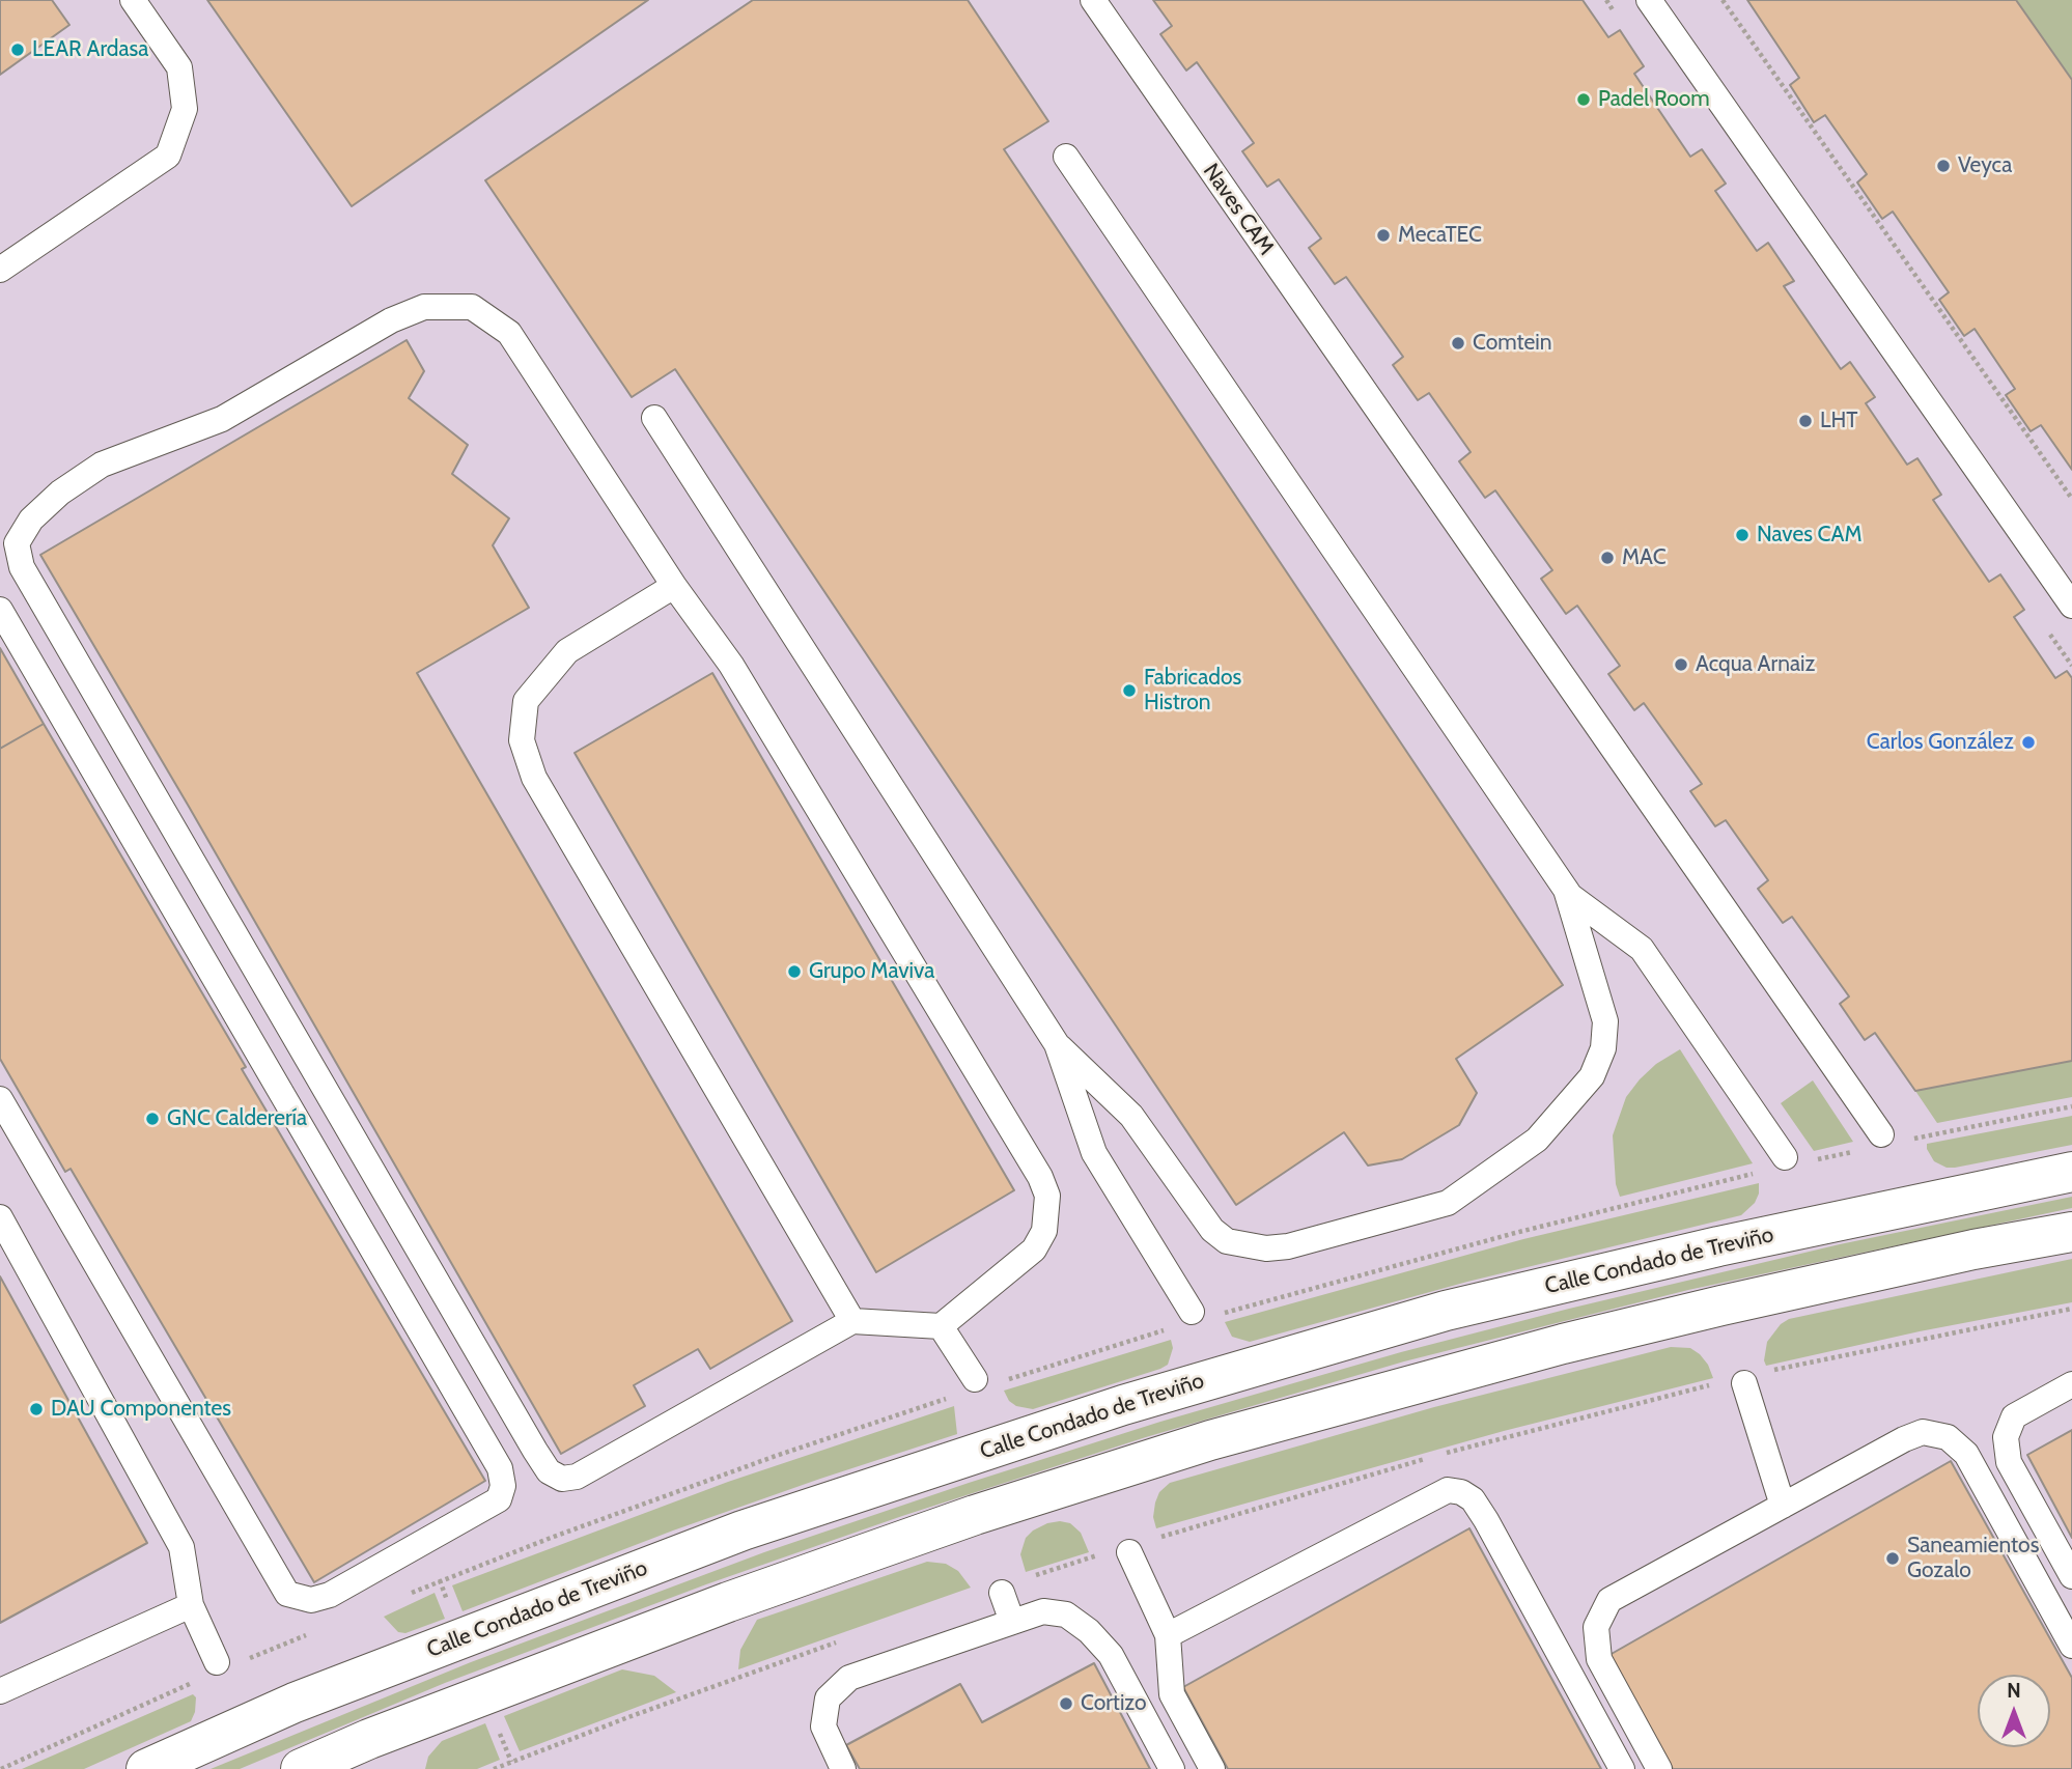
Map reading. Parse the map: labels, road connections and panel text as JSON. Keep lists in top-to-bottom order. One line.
{"streets":{"street":["Calle Condado de Treviño"],"lane":["Naves CAM"]},"places":["LEAR Ardasa","Padel Room","Veyca","MecaTEC","Comtein","LHT","Naves CAM","MAC","Acqua Arnaiz","Fabricados Histron","Carlos González","Grupo Maviva","GNC Calderería","DAU Componentes","Saneamientos Gozalo","Cortizo"],"north":"top"}
